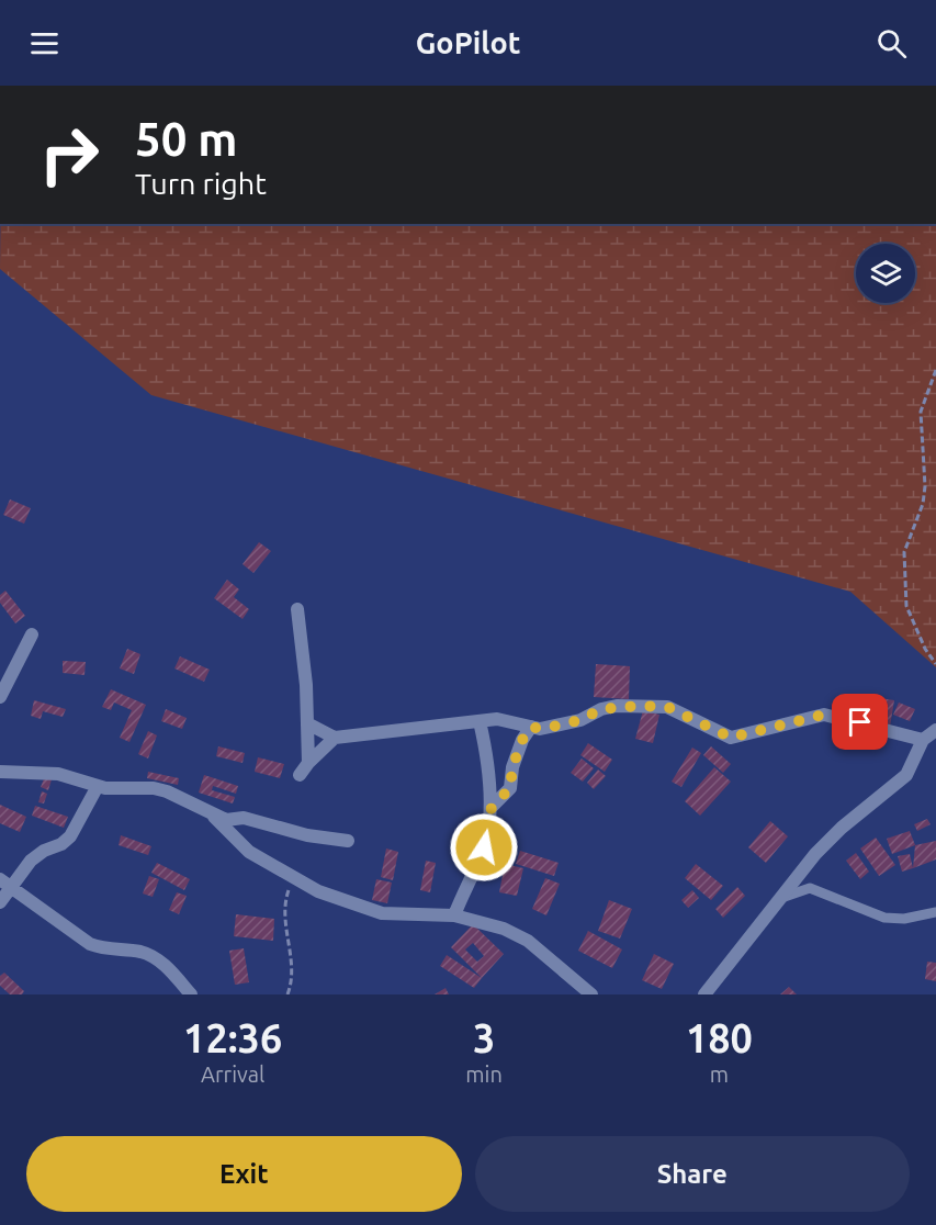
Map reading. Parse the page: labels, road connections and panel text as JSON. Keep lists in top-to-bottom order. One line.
{"page":{"header":"GoPilot","turn":["50 m","Turn right"],"eta":["12:36","Arrival","3","min","180","m"],"buttons":["Exit","Share"]}}
